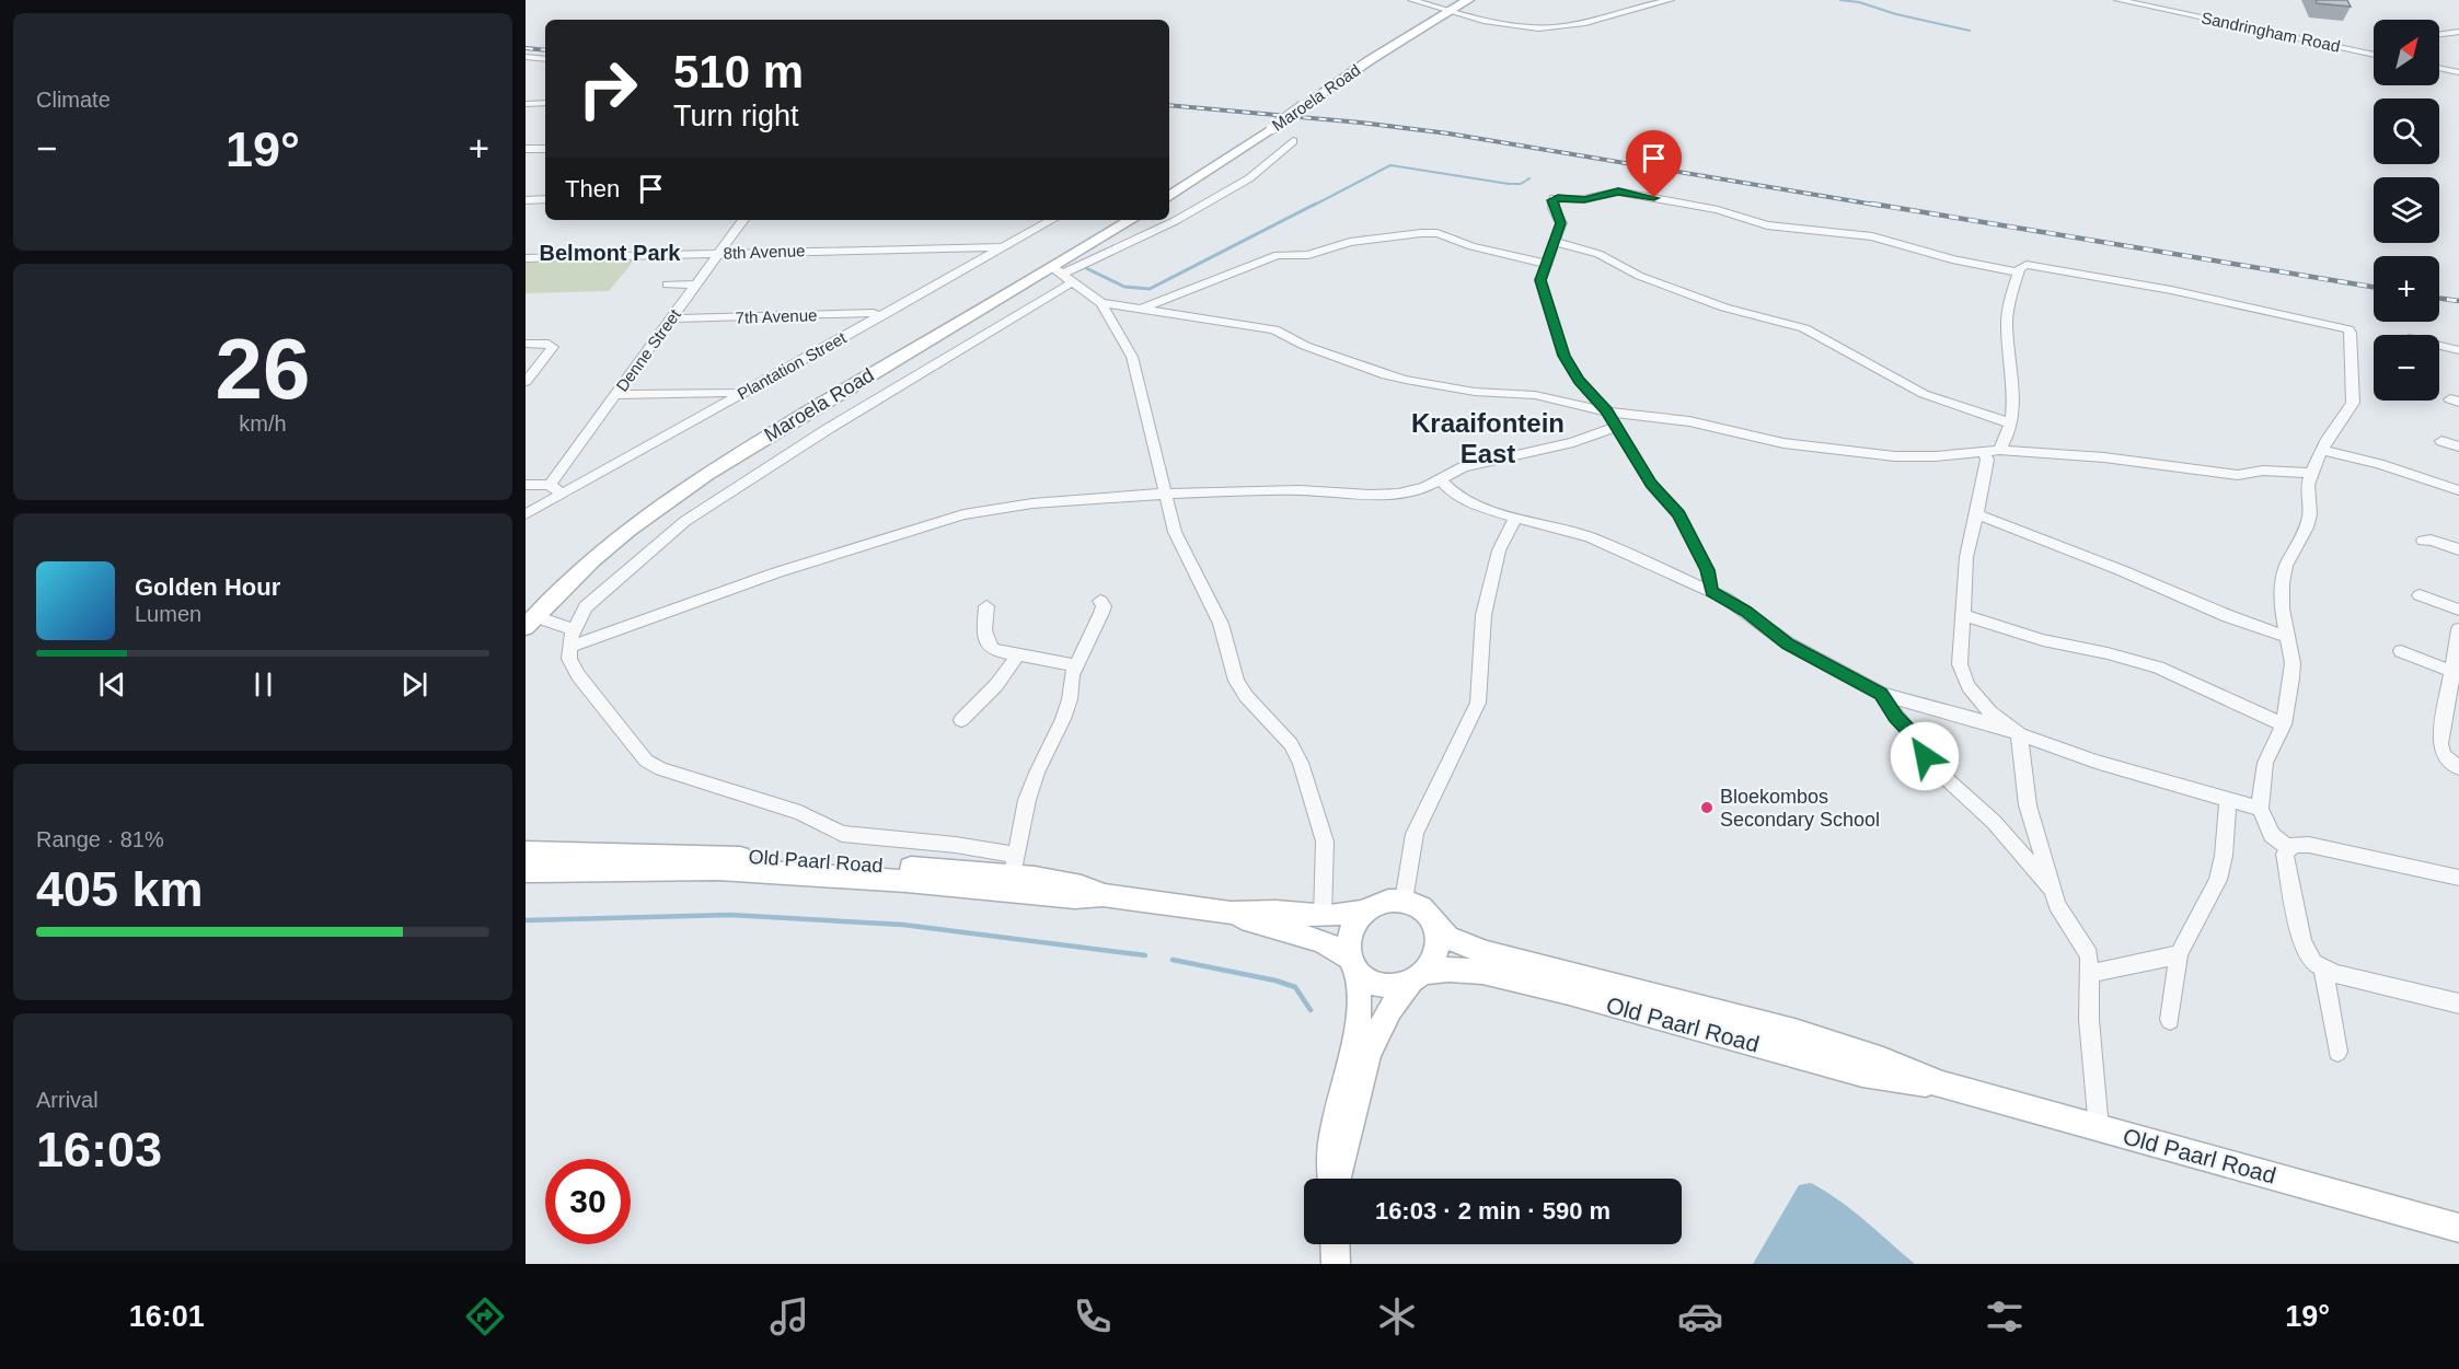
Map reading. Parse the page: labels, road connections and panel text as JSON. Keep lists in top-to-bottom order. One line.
{"streets":{"main road":["Maroela Road","Old Paarl Road"],"street":["Sandringham Road","8th Avenue","7th Avenue","Denne Street","Plantation Street"]},"crossings":[["8th Avenue","Denne Street"],["8th Avenue","Plantation Street"],["7th Avenue","Denne Street"],["7th Avenue","Plantation Street"]],"districts":["Belmont Park","Kraaifontein East"],"places":["Bloekombos Secondary School"],"north":"top right","page":{"tile":["Climate",["26","km/h"],["Range · 81%","405 km"],["Arrival","16:03"]],"map_buttons":["+","−"],"turn":["510 m","Turn right"],"heat":["−","19°","+"],"then":"Then","song":["Golden Hour","Lumen"],"limit":"30","trip":"16:03 · 2 min · 590 m","tabs":["16:01","19°"]}}
